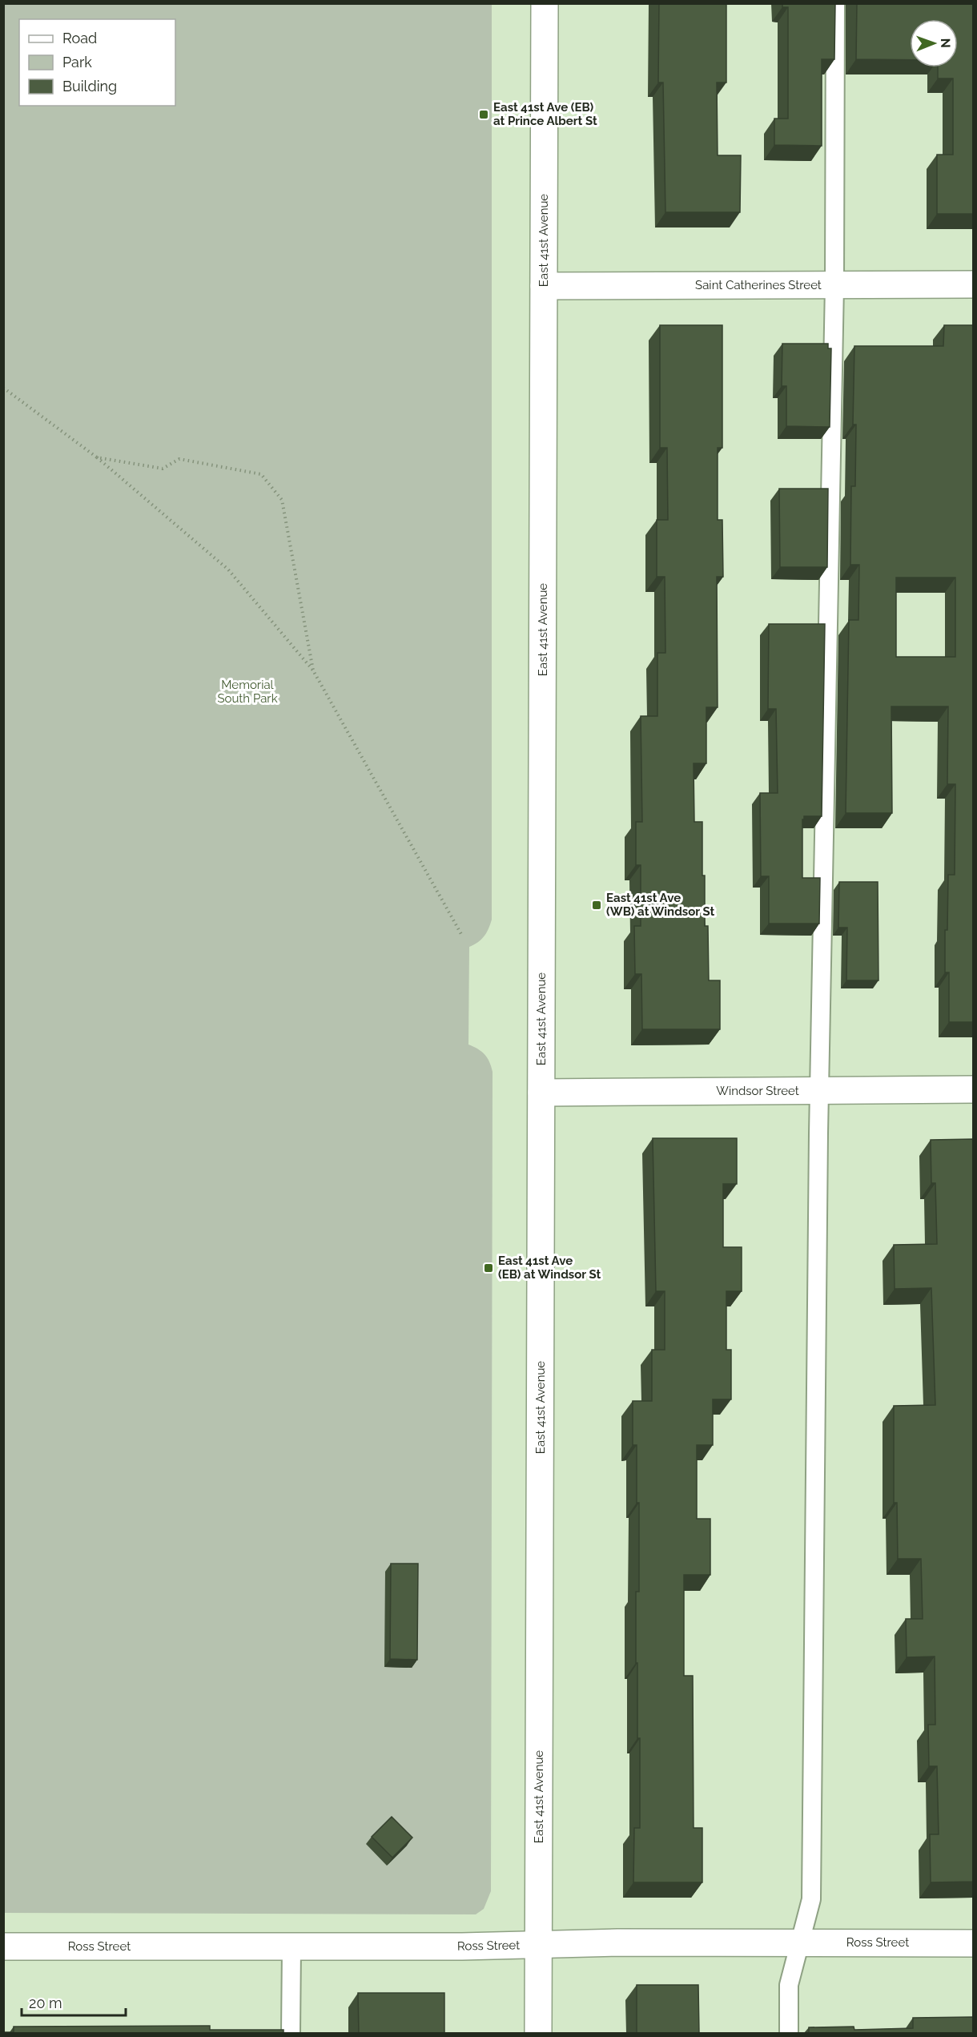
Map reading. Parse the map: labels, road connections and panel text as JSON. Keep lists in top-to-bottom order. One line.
{"streets":{"main road":["East 41st Avenue","Saint Catherines Street","Windsor Street","Ross Street"]},"crossings":[["East 41st Avenue","Saint Catherines Street"],["East 41st Avenue","Windsor Street"],["East 41st Avenue","Ross Street"]],"parks":["Memorial South Park"],"places":{"transit":["East 41st Ave (EB) at Prince Albert St","East 41st Ave (WB) at Windsor St","East 41st Ave (EB) at Windsor St"]},"legend":["Road","Park","Building"],"scale_bar":"20 m","north":"right"}
